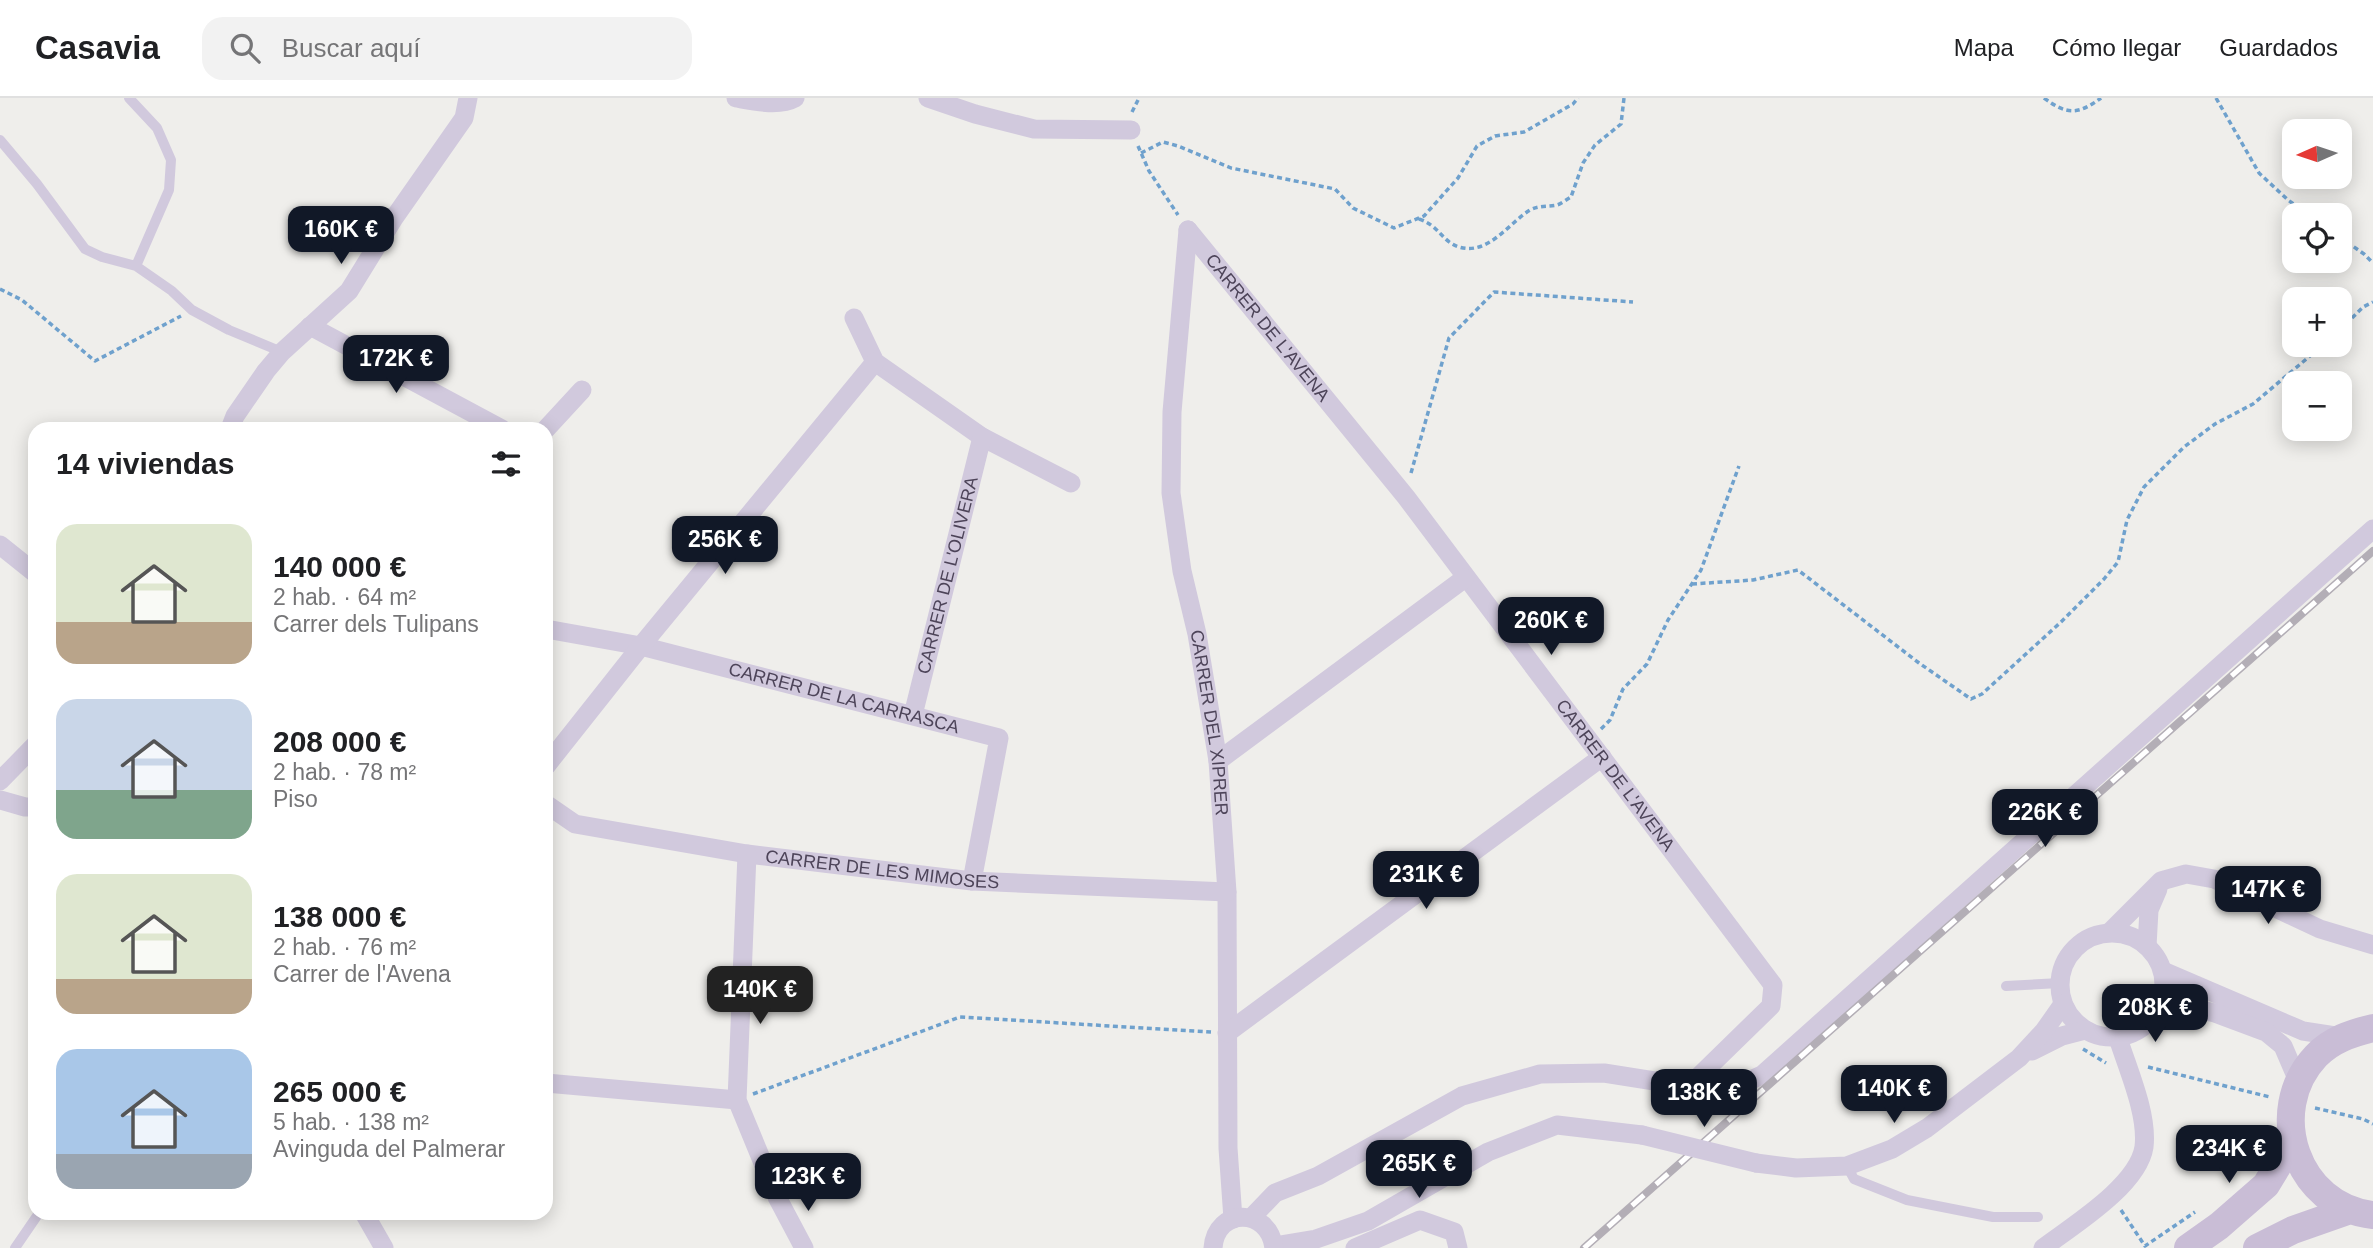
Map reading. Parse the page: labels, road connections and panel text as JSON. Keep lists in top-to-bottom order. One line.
{"streets":{"street":["CARRER DE L'AVENA","CARRER DE L'OLIVERA","CARRER DE LA CARRASCA","CARRER DEL XIPRER","CARRER DE LES MIMOSES"]},"crossings":[["CARRER DE L'AVENA","CARRER DEL XIPRER"],["CARRER DE L'OLIVERA","CARRER DE LA CARRASCA"],["CARRER DE LA CARRASCA","CARRER DE LES MIMOSES"],["CARRER DEL XIPRER","CARRER DE LES MIMOSES"]],"north":"left","page":{"header":"Casavia","search":"Buscar aquí","nav":["Mapa","Cómo llegar","Guardados"],"map_buttons":["+","−"],"price":["160K €","172K €","256K €","260K €","226K €","231K €","147K €","140K €","208K €","140K €","138K €","234K €","265K €","123K €"],"heading":"14 viviendas","list":[{"name":"140 000 €","note":"2 hab. · 64 m² · Carrer dels Tulipans"},{"name":"208 000 €","note":"2 hab. · 78 m² · Piso"},{"name":"138 000 €","note":"2 hab. · 76 m² · Carrer de l'Avena"},{"name":"265 000 €","note":"5 hab. · 138 m² · Avinguda del Palmerar"}]}}
